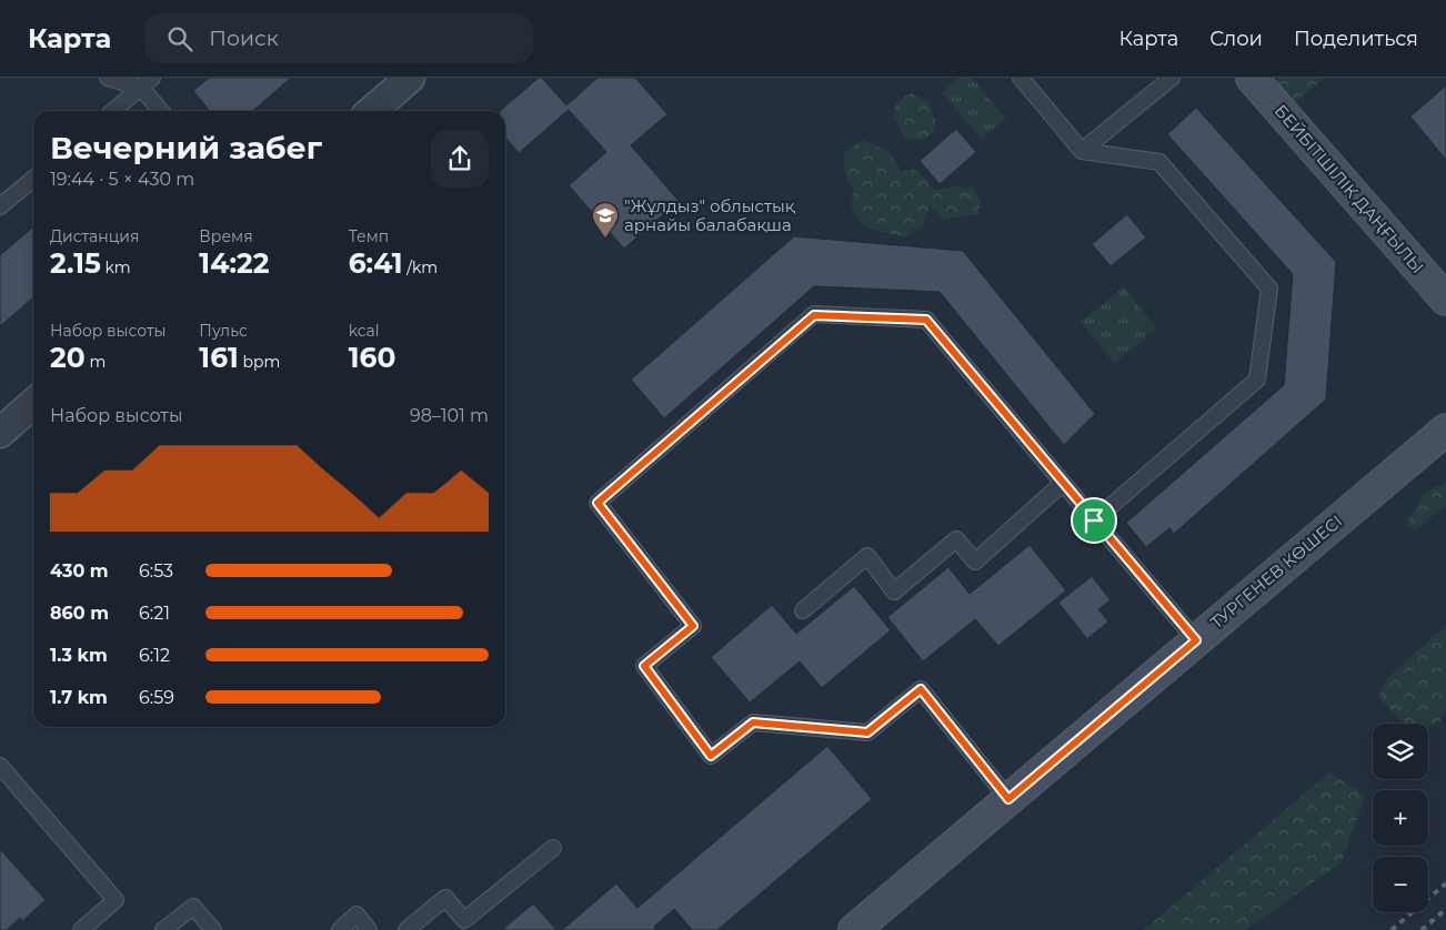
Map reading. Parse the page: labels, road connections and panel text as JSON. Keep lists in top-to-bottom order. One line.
{"streets":{"main road":["БЕЙБІТШІЛІК ДАҢҒЫЛЫ","ТУРГЕНЕВ КӨШЕСІ"]},"places":{"school or university":["\"Жұлдыз\" облыстық арнайы балабақша"]},"page":{"header":"Карта","search":"Поиск","nav":["Карта","Слои","Поделиться"],"heading":["Вечерний забег","19:44 · 5 × 430 m"],"stats":[["Дистанция","2.15 km"],["Время","14:22"],["Темп","6:41 /km"],["Набор высоты","20 m"],["Пульс","161 bpm"],["kcal","160"]],"chart":["Набор высоты","98–101 m"],"list":[{"name":"430 m","note":"6:53"},{"name":"860 m","note":"6:21"},{"name":"1.3 km","note":"6:12"},{"name":"1.7 km","note":"6:59"}],"map_buttons":["+","−"]}}
